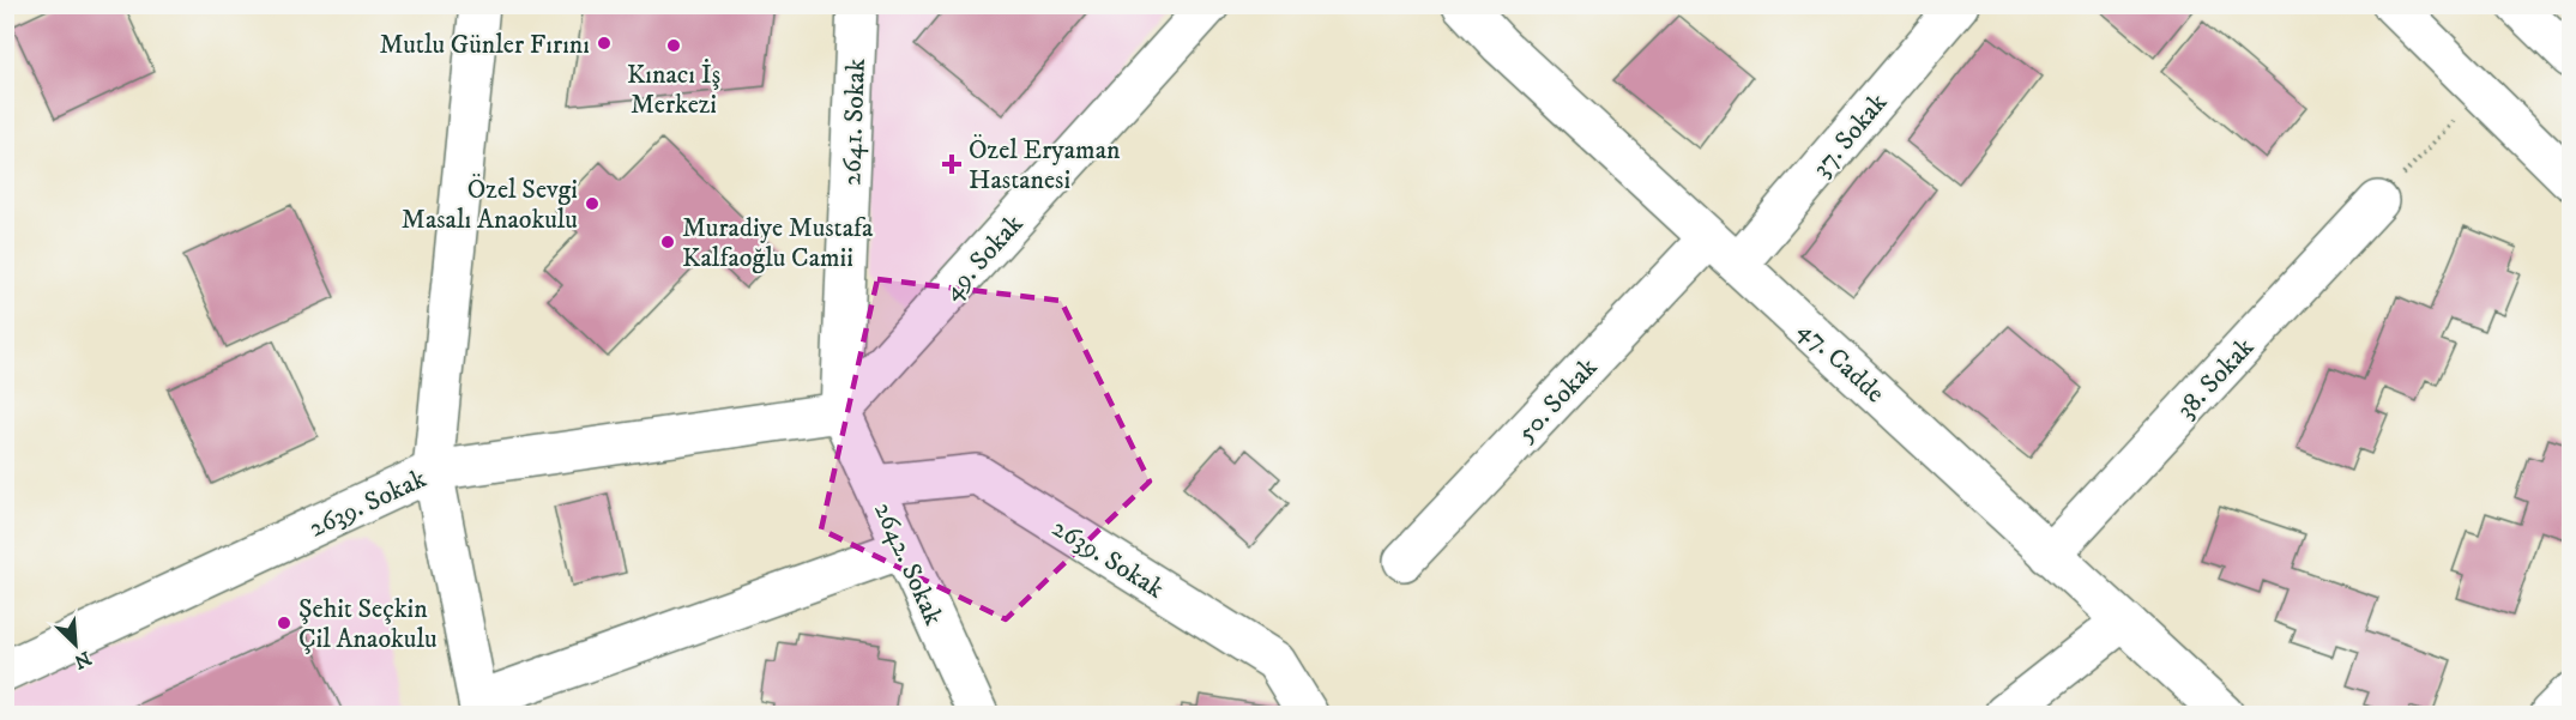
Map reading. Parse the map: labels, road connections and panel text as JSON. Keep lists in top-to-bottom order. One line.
{"streets":{"street":["2641. Sokak","37. Sokak","49. Sokak","47. Cadde","38. Sokak","50. Sokak","2639. Sokak","2642. Sokak"]},"crossings":[["2641. Sokak","49. Sokak"],["2641. Sokak","2639. Sokak"],["2641. Sokak","2642. Sokak"],["37. Sokak","47. Cadde"],["49. Sokak","2639. Sokak"],["49. Sokak","2642. Sokak"],["47. Cadde","38. Sokak"],["47. Cadde","50. Sokak"],["2639. Sokak","2642. Sokak"]],"places":{"other":["Mutlu Günler Fırını","Kınacı İş Merkezi","Özel Sevgi Masalı Anaokulu","Muradiye Mustafa Kalfaoğlu Camii","Şehit Seçkin Çil Anaokulu"],"health":["Özel Eryaman Hastanesi"]},"north":"bottom right"}
